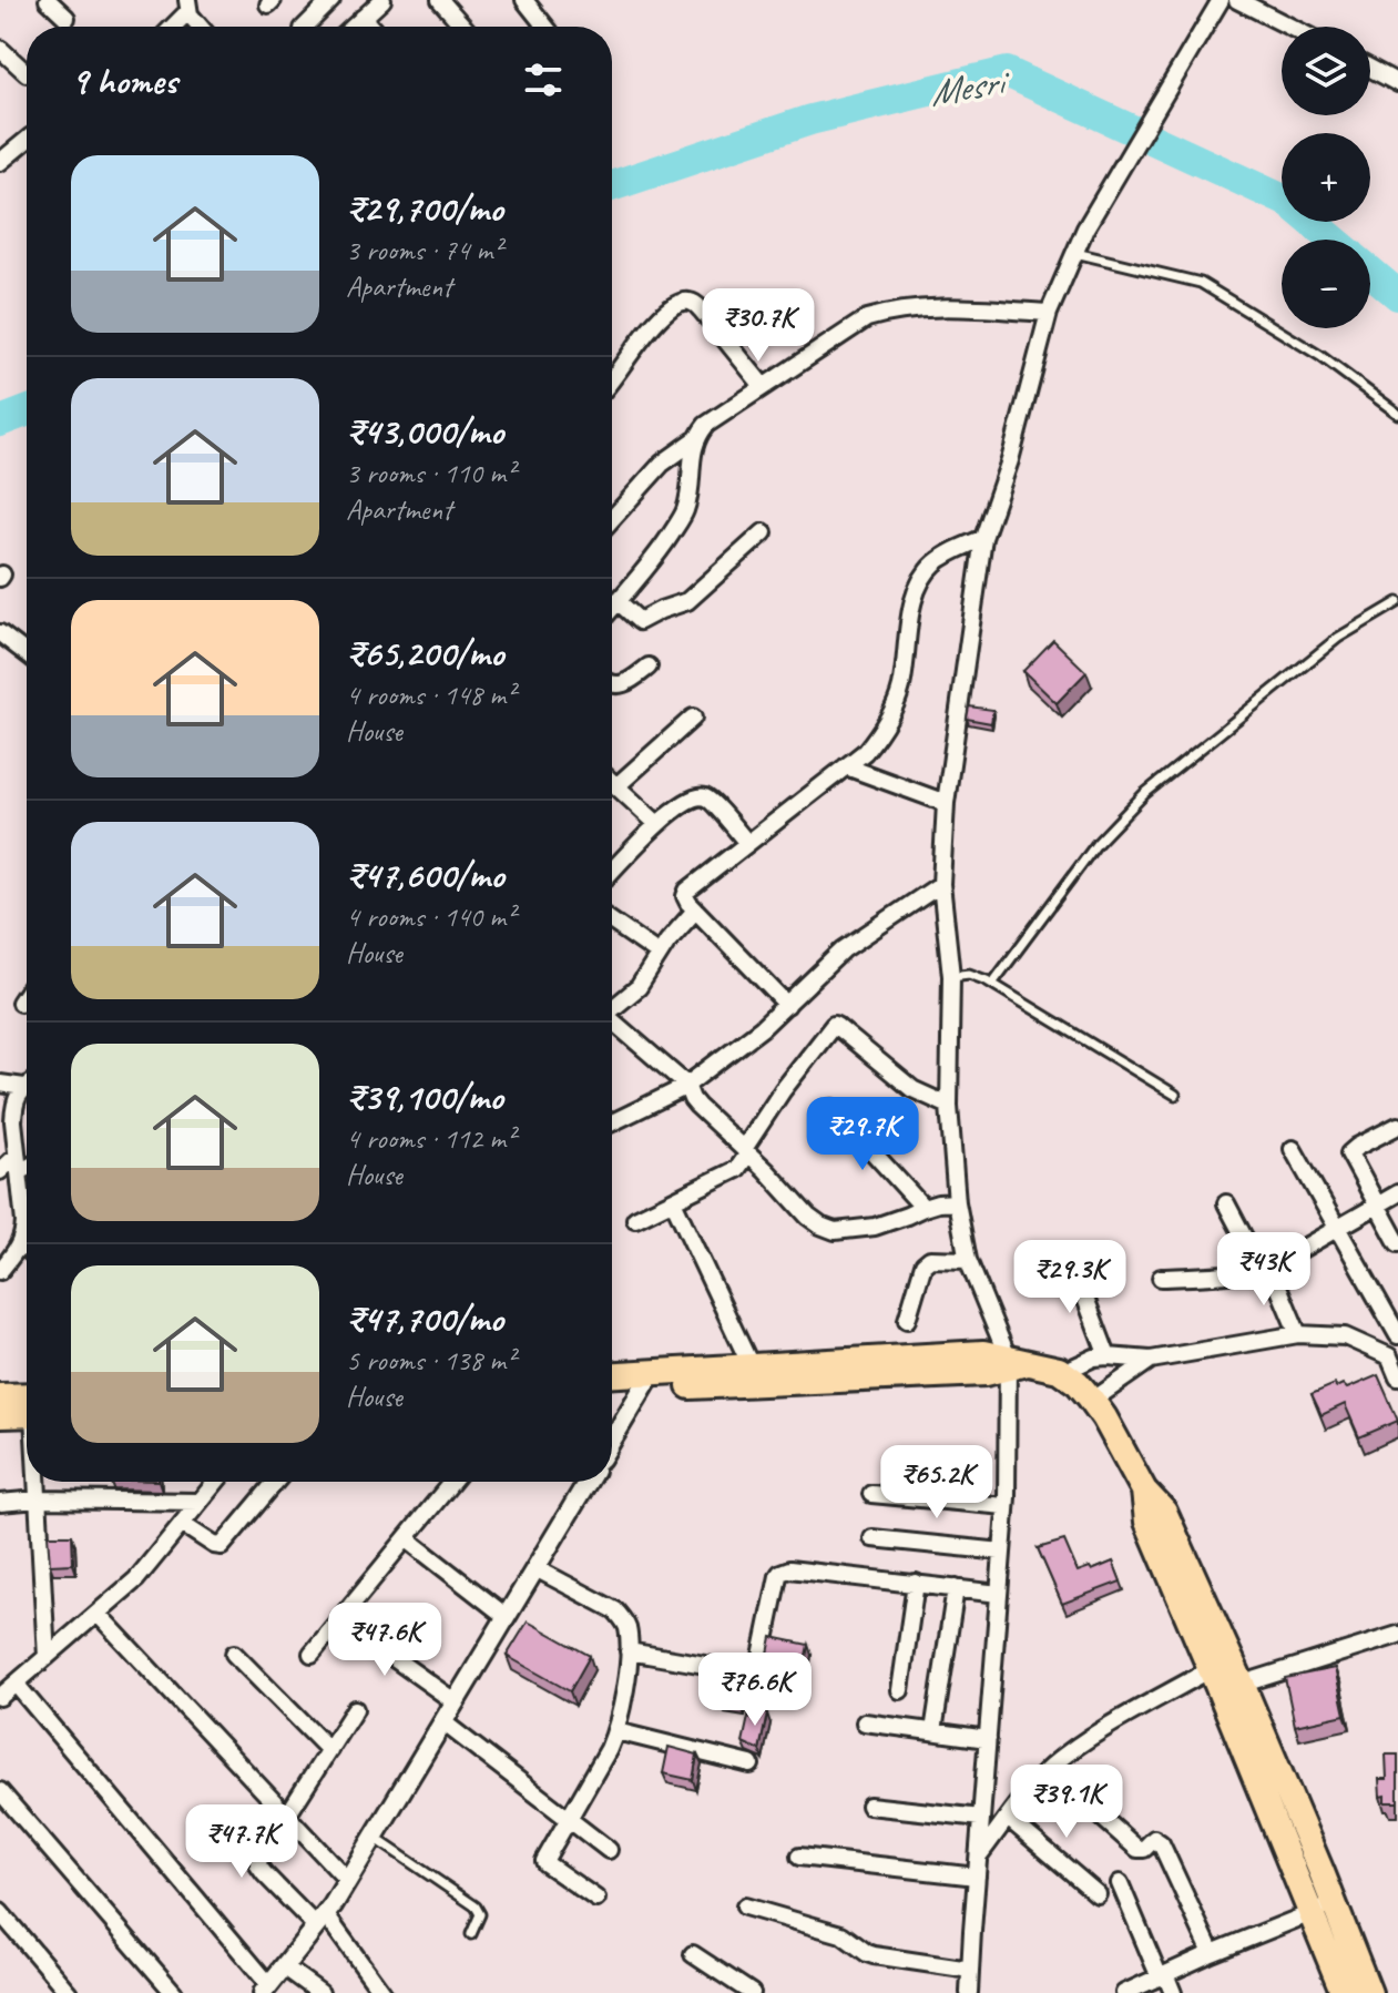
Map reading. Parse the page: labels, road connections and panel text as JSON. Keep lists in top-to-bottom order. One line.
{"water":["Mesri"],"page":{"map_buttons":["+","−"],"heading":"9 homes","list":[{"name":"₹29,700/mo","note":"3 rooms · 74 m² · Apartment"},{"name":"₹43,000/mo","note":"3 rooms · 110 m² · Apartment"},{"name":"₹65,200/mo","note":"4 rooms · 148 m² · House"},{"name":"₹47,600/mo","note":"4 rooms · 140 m² · House"},{"name":"₹39,100/mo","note":"4 rooms · 112 m² · House"},{"name":"₹47,700/mo","note":"5 rooms · 138 m² · House"}],"price":["₹30.7K","₹29.7K","₹43K","₹29.3K","₹65.2K","₹47.6K","₹76.6K","₹39.1K","₹47.7K"]}}
